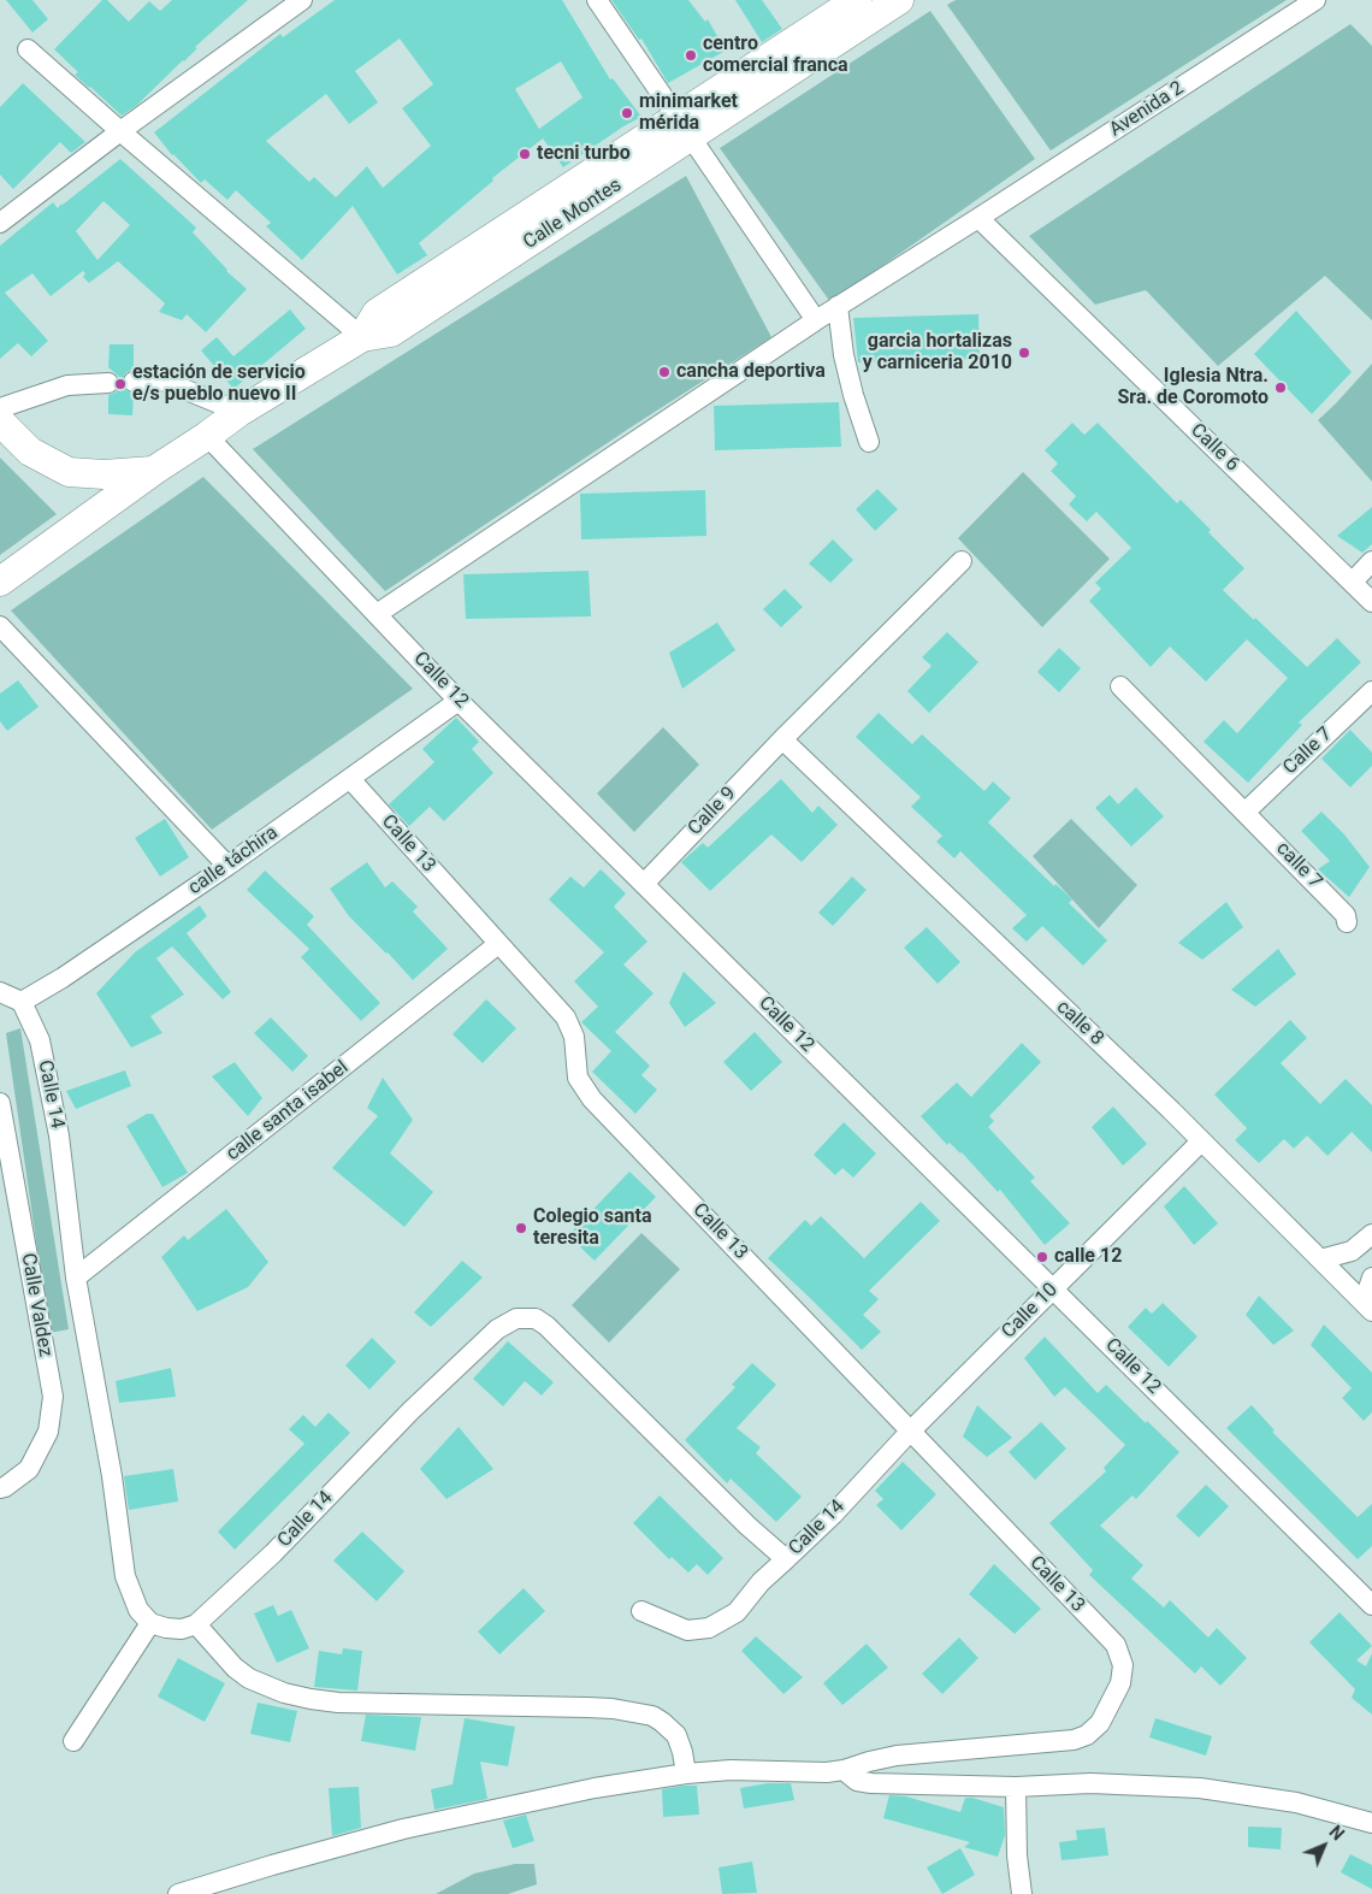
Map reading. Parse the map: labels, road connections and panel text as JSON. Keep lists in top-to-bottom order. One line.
{"streets":{"street":["Avenida 2","Calle Montes","Calle 6","Calle 12","Calle 7","Calle 9","Calle 13","calle táchira","calle 7","calle 8","Calle 14","calle santa isabel","Calle Valdez","Calle 10"]},"crossings":[["Avenida 2","Calle 6"],["Avenida 2","Calle 12"],["Calle Montes","Calle 12"],["Calle 12","Calle 9"],["Calle 12","calle táchira"],["Calle 12","Calle 10"],["Calle 7","calle 7"],["Calle 9","calle 8"],["Calle 13","calle táchira"],["Calle 13","Calle 14"],["Calle 13","calle santa isabel"],["Calle 13","Calle 10"],["calle táchira","Calle 14"],["calle 8","Calle 10"],["Calle 14","calle santa isabel"],["Calle 14","Calle 10"]],"places":["centro comercial franca","minimarket mérida","tecni turbo","garcia hortalizas y carniceria 2010","cancha deportiva","estación de servicio e/s pueblo nuevo II","Iglesia Ntra. Sra. de Coromoto","Colegio santa teresita","calle 12"],"north":"top right"}
